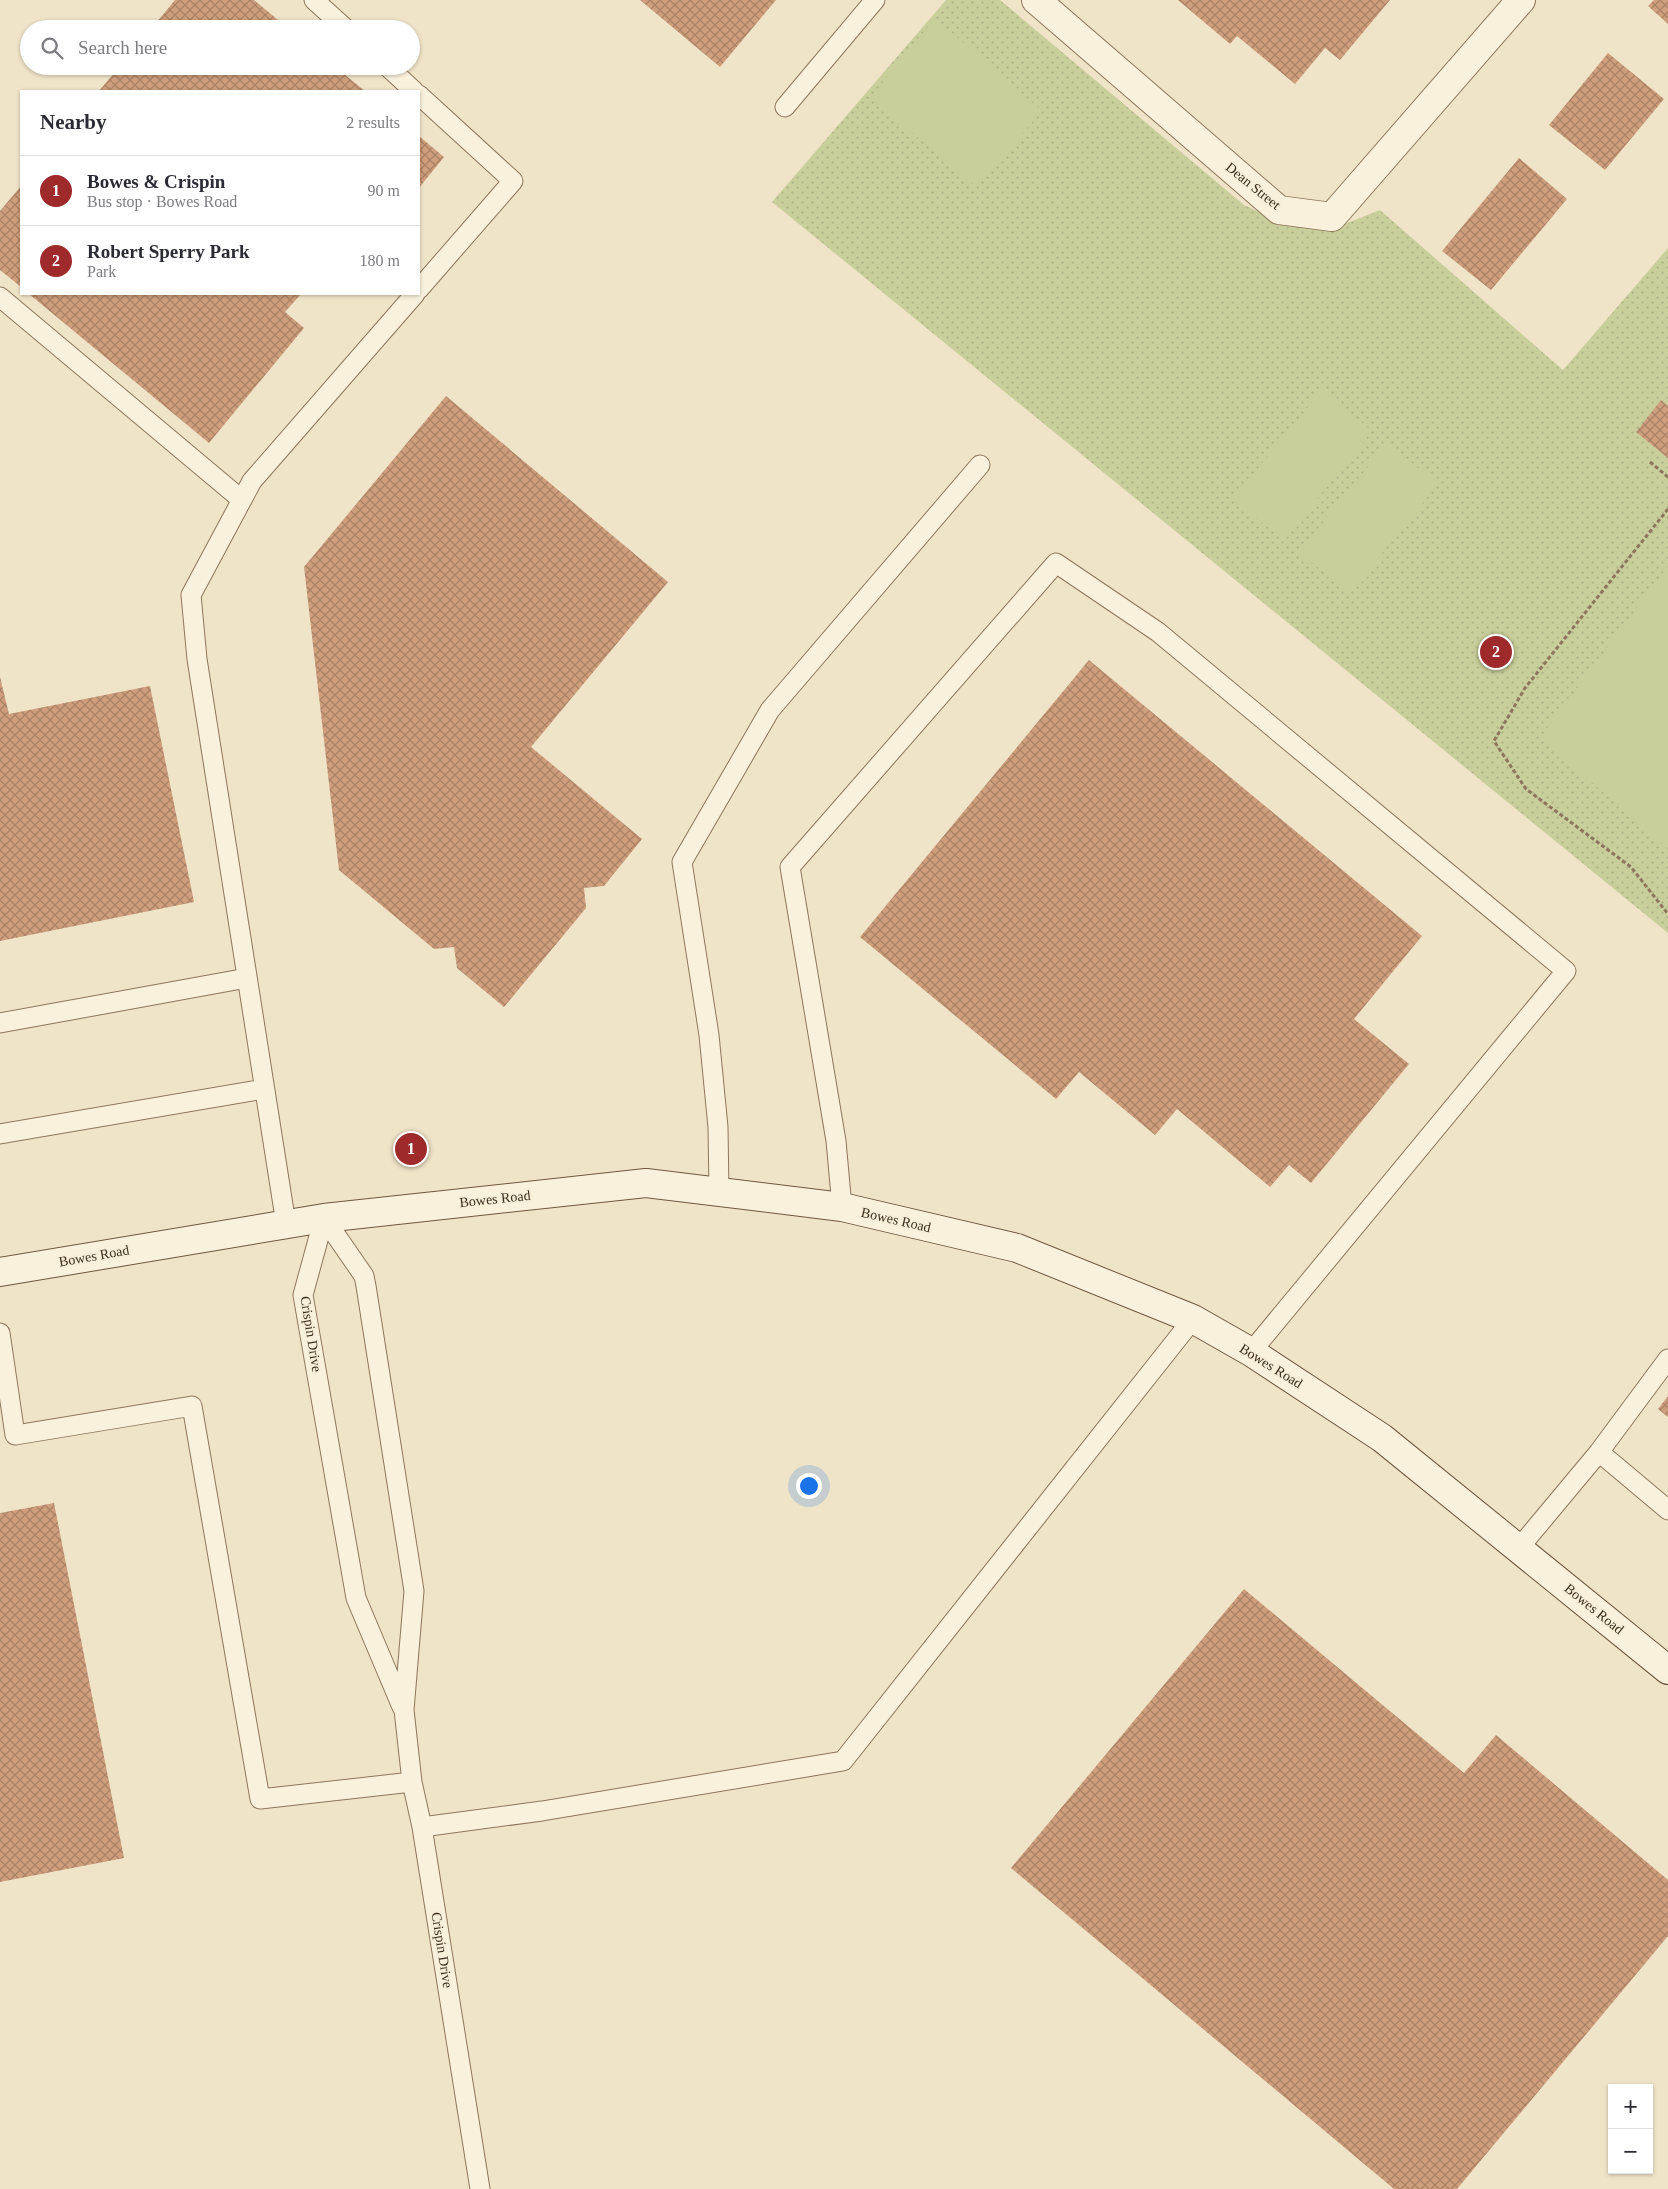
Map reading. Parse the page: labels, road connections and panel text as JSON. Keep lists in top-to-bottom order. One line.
{"streets":{"main road":["Dean Street","Bowes Road"],"lane":["Crispin Drive"]},"crossings":[["Bowes Road","Crispin Drive"]],"page":{"search":"Search here","heading":["Nearby","2 results"],"list":[{"mark":"1","name":"Bowes & Crispin","note":"Bus stop · Bowes Road","value":"90 m"},{"mark":"2","name":"Robert Sperry Park","note":"Park","value":"180 m"}],"pins":["2","1"],"map_buttons":["+","−"]}}
